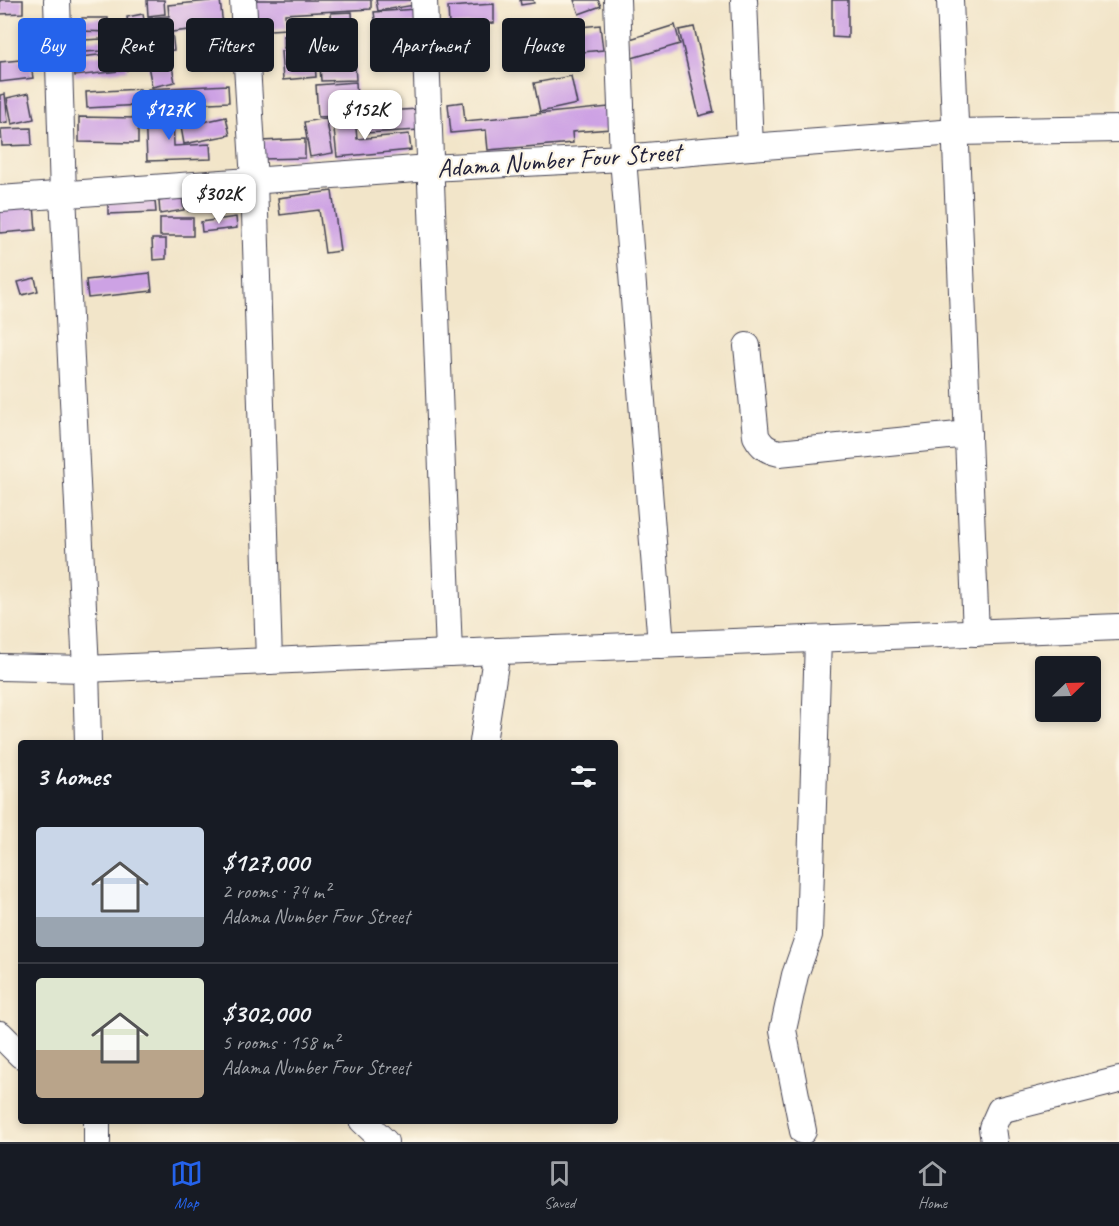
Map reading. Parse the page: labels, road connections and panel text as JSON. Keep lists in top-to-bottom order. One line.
{"streets":{"street":["Adama Number Four Street"]},"north":"top right","page":{"chip":["Buy","Rent","Filters","New","Apartment","House"],"price":["$127K","$152K","$302K"],"heading":"3 homes","list":[{"name":"$127,000","note":"2 rooms · 74 m² · Adama Number Four Street"},{"name":"$302,000","note":"5 rooms · 158 m² · Adama Number Four Street"}],"tabs":["Map","Saved","Home"]}}
